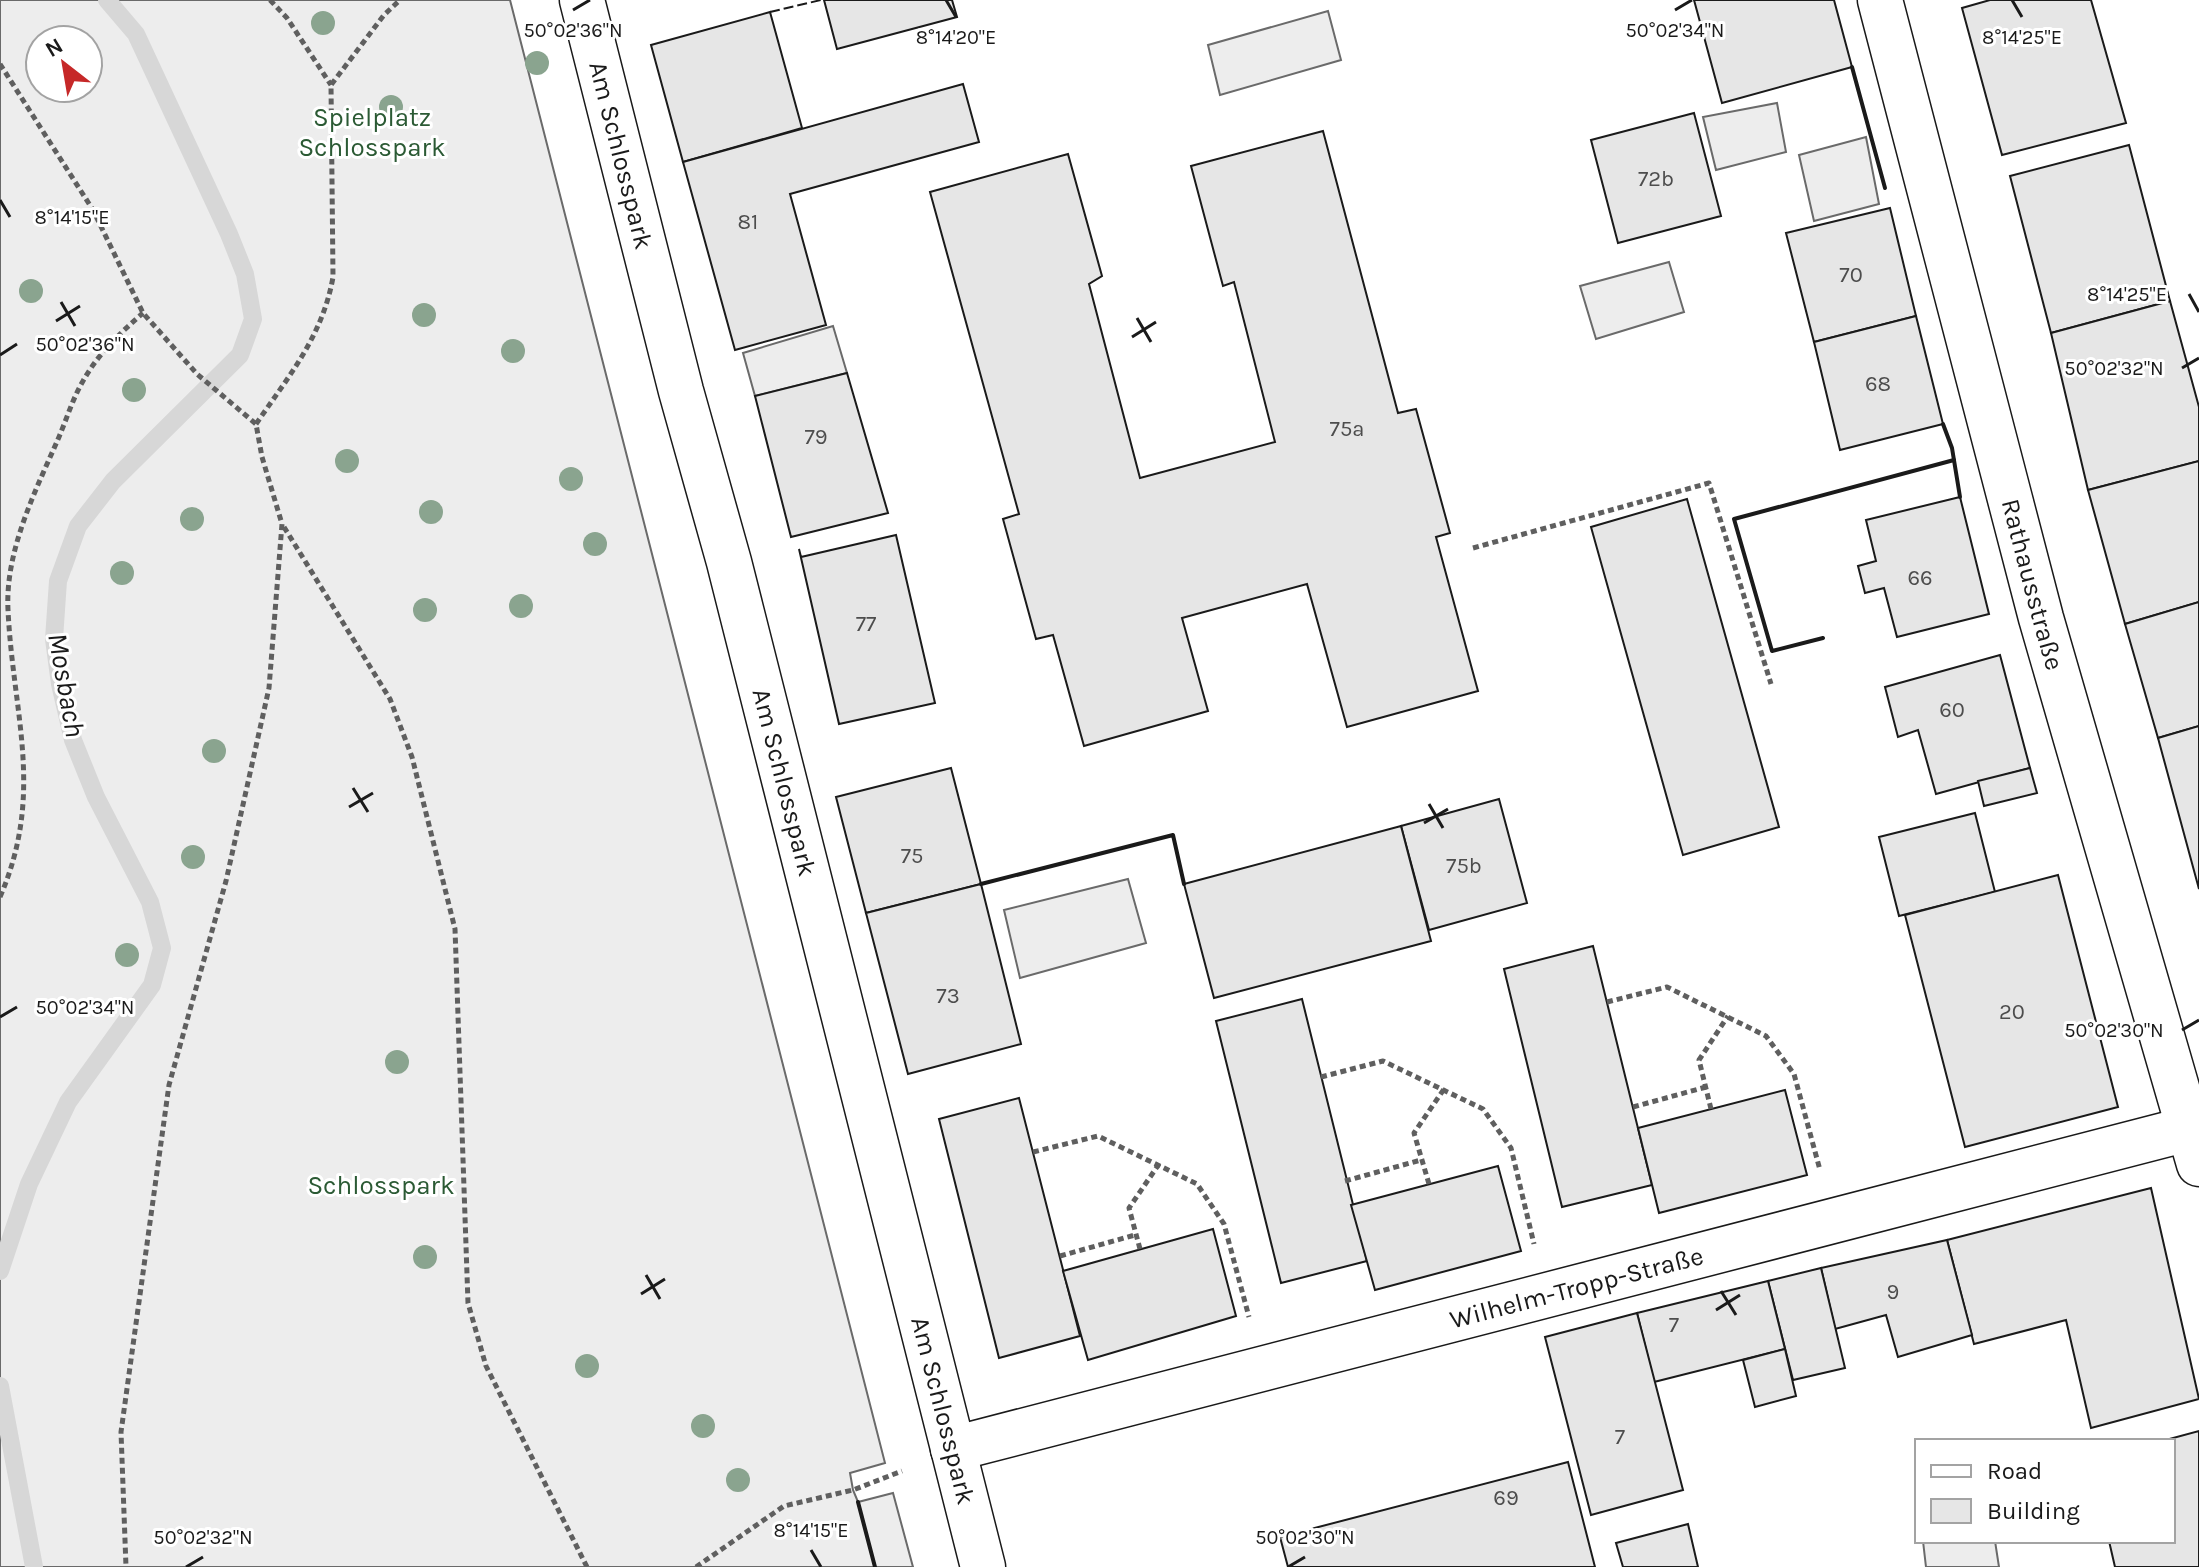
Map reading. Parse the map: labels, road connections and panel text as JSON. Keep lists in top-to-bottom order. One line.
{"streets":{"street":["Am Schlosspark","Rathausstraße","Wilhelm-Tropp-Straße"]},"crossings":[["Am Schlosspark","Wilhelm-Tropp-Straße"],["Rathausstraße","Wilhelm-Tropp-Straße"]],"water":["Mosbach"],"parks":["Spielplatz Schlosspark","Schlosspark"],"house_numbers":["72b","81","70","68","75a","79","66","77","60","75","75b","73","20","9","7","7","69"],"legend":["Road","Building"],"north":"top left","coordinates":["50°02'36\"N","50°02'34\"N","8°14'25\"E","8°14'20\"E","8°14'15\"E","50°02'32\"N","50°02'30\"N"]}
